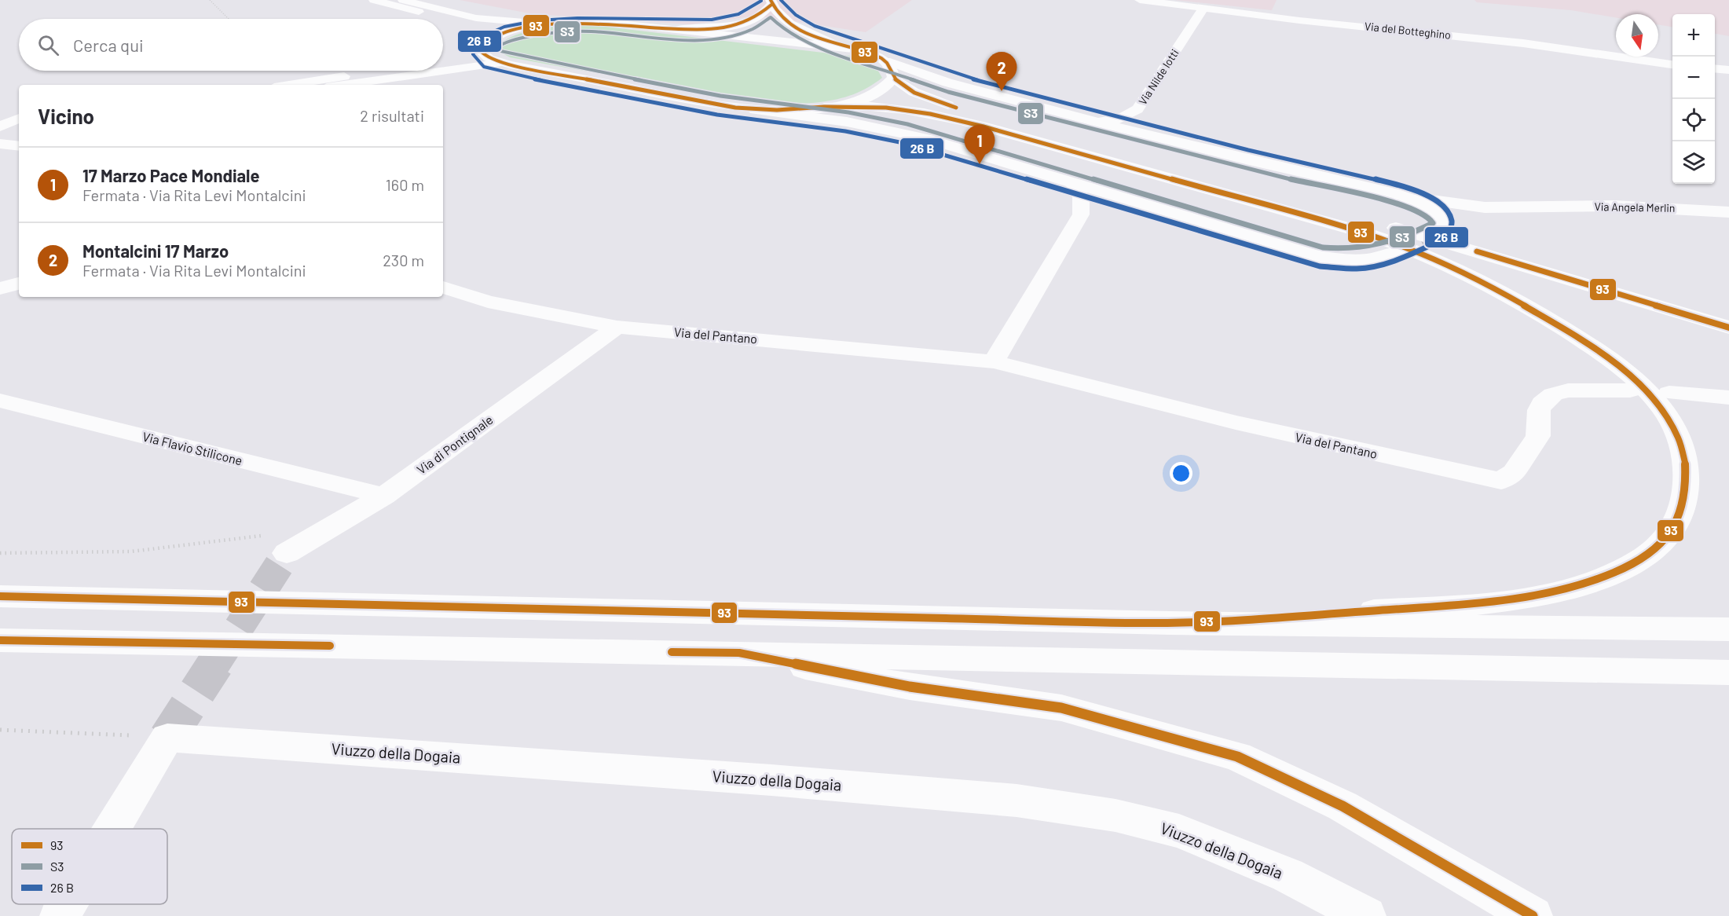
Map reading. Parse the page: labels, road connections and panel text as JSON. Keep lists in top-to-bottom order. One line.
{"streets":{"main road":["Via del Botteghino","Via Nilde Iotti","Via Angela Merlin","Via del Pantano","Via di Pontignale","Via Flavio Stilicone","Viuzzo della Dogaia"]},"crossings":[["Via del Botteghino","Via Nilde Iotti"],["Via del Pantano","Via di Pontignale"],["Via di Pontignale","Via Flavio Stilicone"]],"lines":["transit line 93","transit line S3"],"legend":["93","S3","26 B"],"north":"bottom","page":{"map_buttons":["+","−"],"search":"Cerca qui","pins":["2","1"],"heading":["Vicino","2 risultati"],"list":[{"mark":"1","name":"17 Marzo Pace Mondiale","note":"Fermata · Via Rita Levi Montalcini","value":"160 m"},{"mark":"2","name":"Montalcini 17 Marzo","note":"Fermata · Via Rita Levi Montalcini","value":"230 m"}]}}
